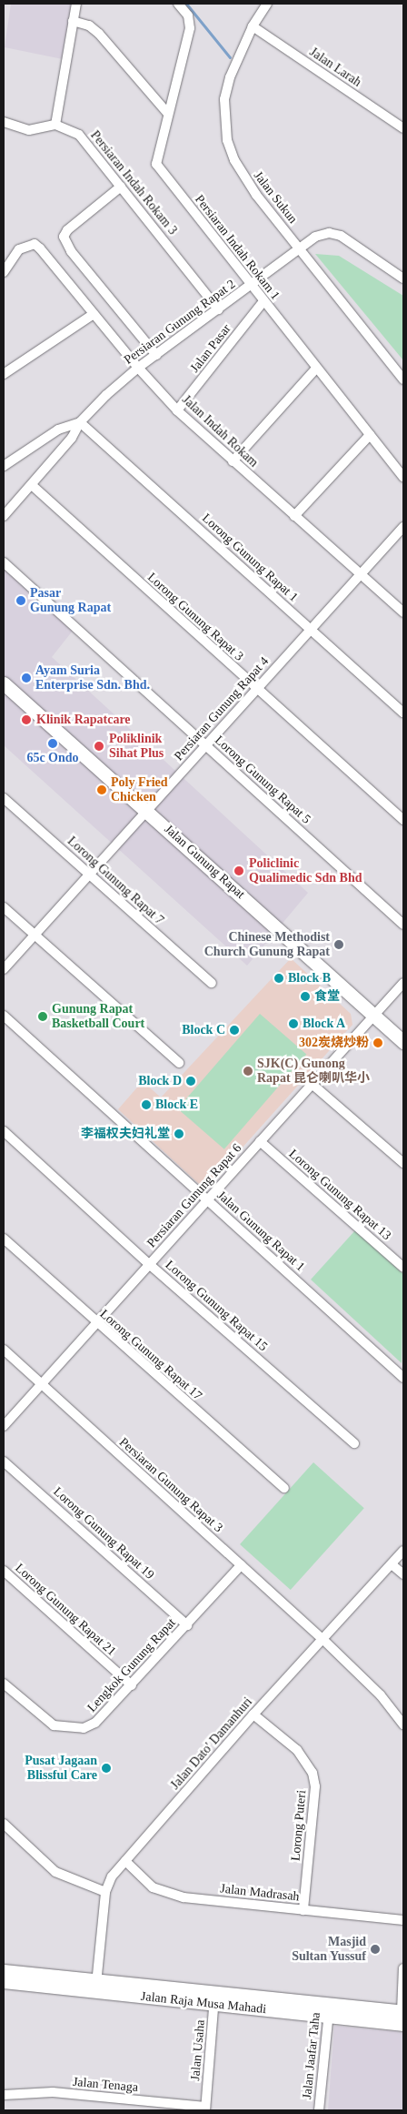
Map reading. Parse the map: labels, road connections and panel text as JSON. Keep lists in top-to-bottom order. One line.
{"streets":{"street":["Jalan Larah","Persiaran Indah Rokam 3","Jalan Sukun","Persiaran Indah Rokam 1","Persiaran Gunung Rapat 2","Jalan Pasar","Jalan Indah Rokam","Lorong Gunung Rapat 1","Lorong Gunung Rapat 3","Persiaran Gunung Rapat 4","Lorong Gunung Rapat 5","Jalan Gunung Rapat","Lorong Gunung Rapat 7","Lorong Gunung Rapat 13","Persiaran Gunung Rapat 6","Jalan Gunung Rapat 1","Lorong Gunung Rapat 15","Lorong Gunung Rapat 17","Persiaran Gunung Rapat 3","Lorong Gunung Rapat 19","Lorong Gunung Rapat 21","Lengkok Gunung Rapat","Jalan Dato' Damanhuri","Lorong Puteri","Jalan Madrasah","Jalan Raja Musa Mahadi","Jalan Usaha","Jalan Jaafar Taha","Jalan Tenaga"]},"crossings":[["Jalan Larah","Jalan Sukun"],["Persiaran Indah Rokam 3","Persiaran Gunung Rapat 2"],["Jalan Sukun","Persiaran Gunung Rapat 2"],["Persiaran Indah Rokam 1","Persiaran Gunung Rapat 2"],["Persiaran Indah Rokam 1","Jalan Pasar"],["Persiaran Gunung Rapat 2","Jalan Indah Rokam"],["Persiaran Gunung Rapat 2","Lorong Gunung Rapat 1"],["Persiaran Gunung Rapat 2","Lorong Gunung Rapat 3"],["Jalan Pasar","Jalan Indah Rokam"],["Jalan Indah Rokam","Persiaran Gunung Rapat 4"],["Lorong Gunung Rapat 1","Persiaran Gunung Rapat 4"],["Lorong Gunung Rapat 3","Persiaran Gunung Rapat 4"],["Persiaran Gunung Rapat 4","Lorong Gunung Rapat 5"],["Persiaran Gunung Rapat 4","Jalan Gunung Rapat"],["Persiaran Gunung Rapat 4","Lorong Gunung Rapat 7"],["Jalan Gunung Rapat","Persiaran Gunung Rapat 6"],["Lorong Gunung Rapat 13","Persiaran Gunung Rapat 6"],["Persiaran Gunung Rapat 6","Jalan Gunung Rapat 1"],["Persiaran Gunung Rapat 6","Lorong Gunung Rapat 15"],["Persiaran Gunung Rapat 6","Lorong Gunung Rapat 17"],["Persiaran Gunung Rapat 6","Persiaran Gunung Rapat 3"],["Persiaran Gunung Rapat 3","Lengkok Gunung Rapat"],["Persiaran Gunung Rapat 3","Jalan Dato' Damanhuri"],["Lorong Gunung Rapat 19","Lengkok Gunung Rapat"],["Lorong Gunung Rapat 21","Lengkok Gunung Rapat"],["Jalan Dato' Damanhuri","Lorong Puteri"],["Jalan Dato' Damanhuri","Jalan Madrasah"],["Jalan Dato' Damanhuri","Jalan Raja Musa Mahadi"],["Lorong Puteri","Jalan Madrasah"],["Jalan Raja Musa Mahadi","Jalan Usaha"],["Jalan Raja Musa Mahadi","Jalan Jaafar Taha"],["Jalan Usaha","Jalan Tenaga"]],"places":["Pasar Gunung Rapat","Ayam Suria Enterprise Sdn. Bhd.","Klinik Rapatcare","65c Ondo","Poliklinik Sihat Plus","Poly Fried Chicken","Policlinic Qualimedic Sdn Bhd","Chinese Methodist Church Gunung Rapat","Block B","食堂","Gunung Rapat Basketball Court","Block A","Block C","302炭烧炒粉","SJK(C) Gunong Rapat 昆仑喇叭华小","Block D","Block E","李福权夫妇礼堂","Pusat Jagaan Blissful Care","Masjid Sultan Yussuf"]}
